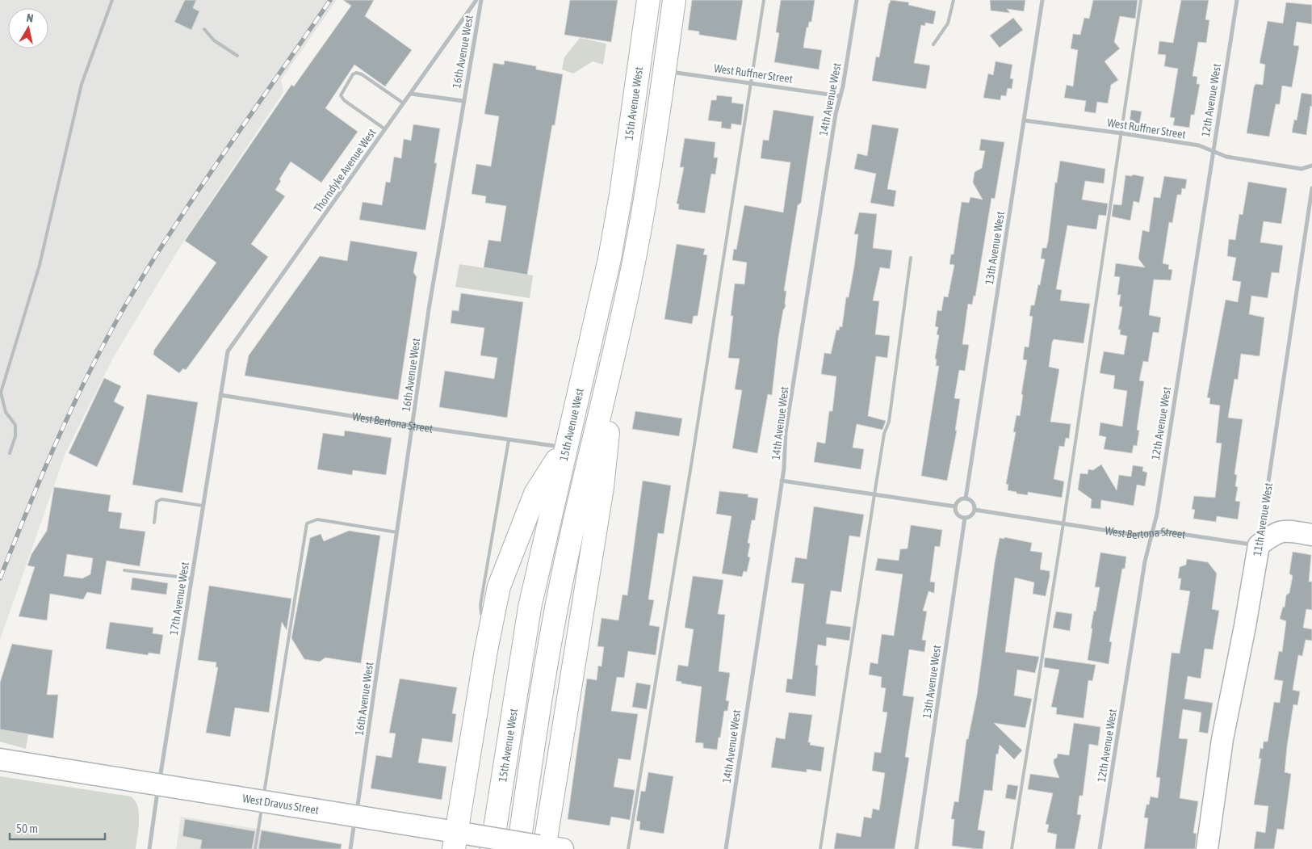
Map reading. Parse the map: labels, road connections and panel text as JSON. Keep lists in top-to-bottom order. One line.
{"streets":{"main road":["15th Avenue West","11th Avenue West","West Dravus Street"],"street":["16th Avenue West","West Ruffner Street","14th Avenue West","12th Avenue West","Thorndyke Avenue West","13th Avenue West","West Bertona Street","17th Avenue West"]},"crossings":[["16th Avenue West","West Bertona Street"],["16th Avenue West","West Dravus Street"],["West Ruffner Street","14th Avenue West"],["West Ruffner Street","12th Avenue West"],["West Ruffner Street","13th Avenue West"],["12th Avenue West","West Bertona Street"],["15th Avenue West","West Bertona Street"],["Thorndyke Avenue West","17th Avenue West"],["13th Avenue West","West Bertona Street"],["West Bertona Street","11th Avenue West"],["West Bertona Street","17th Avenue West"],["17th Avenue West","West Dravus Street"]],"scale_bar":"50 m","north":"top"}
